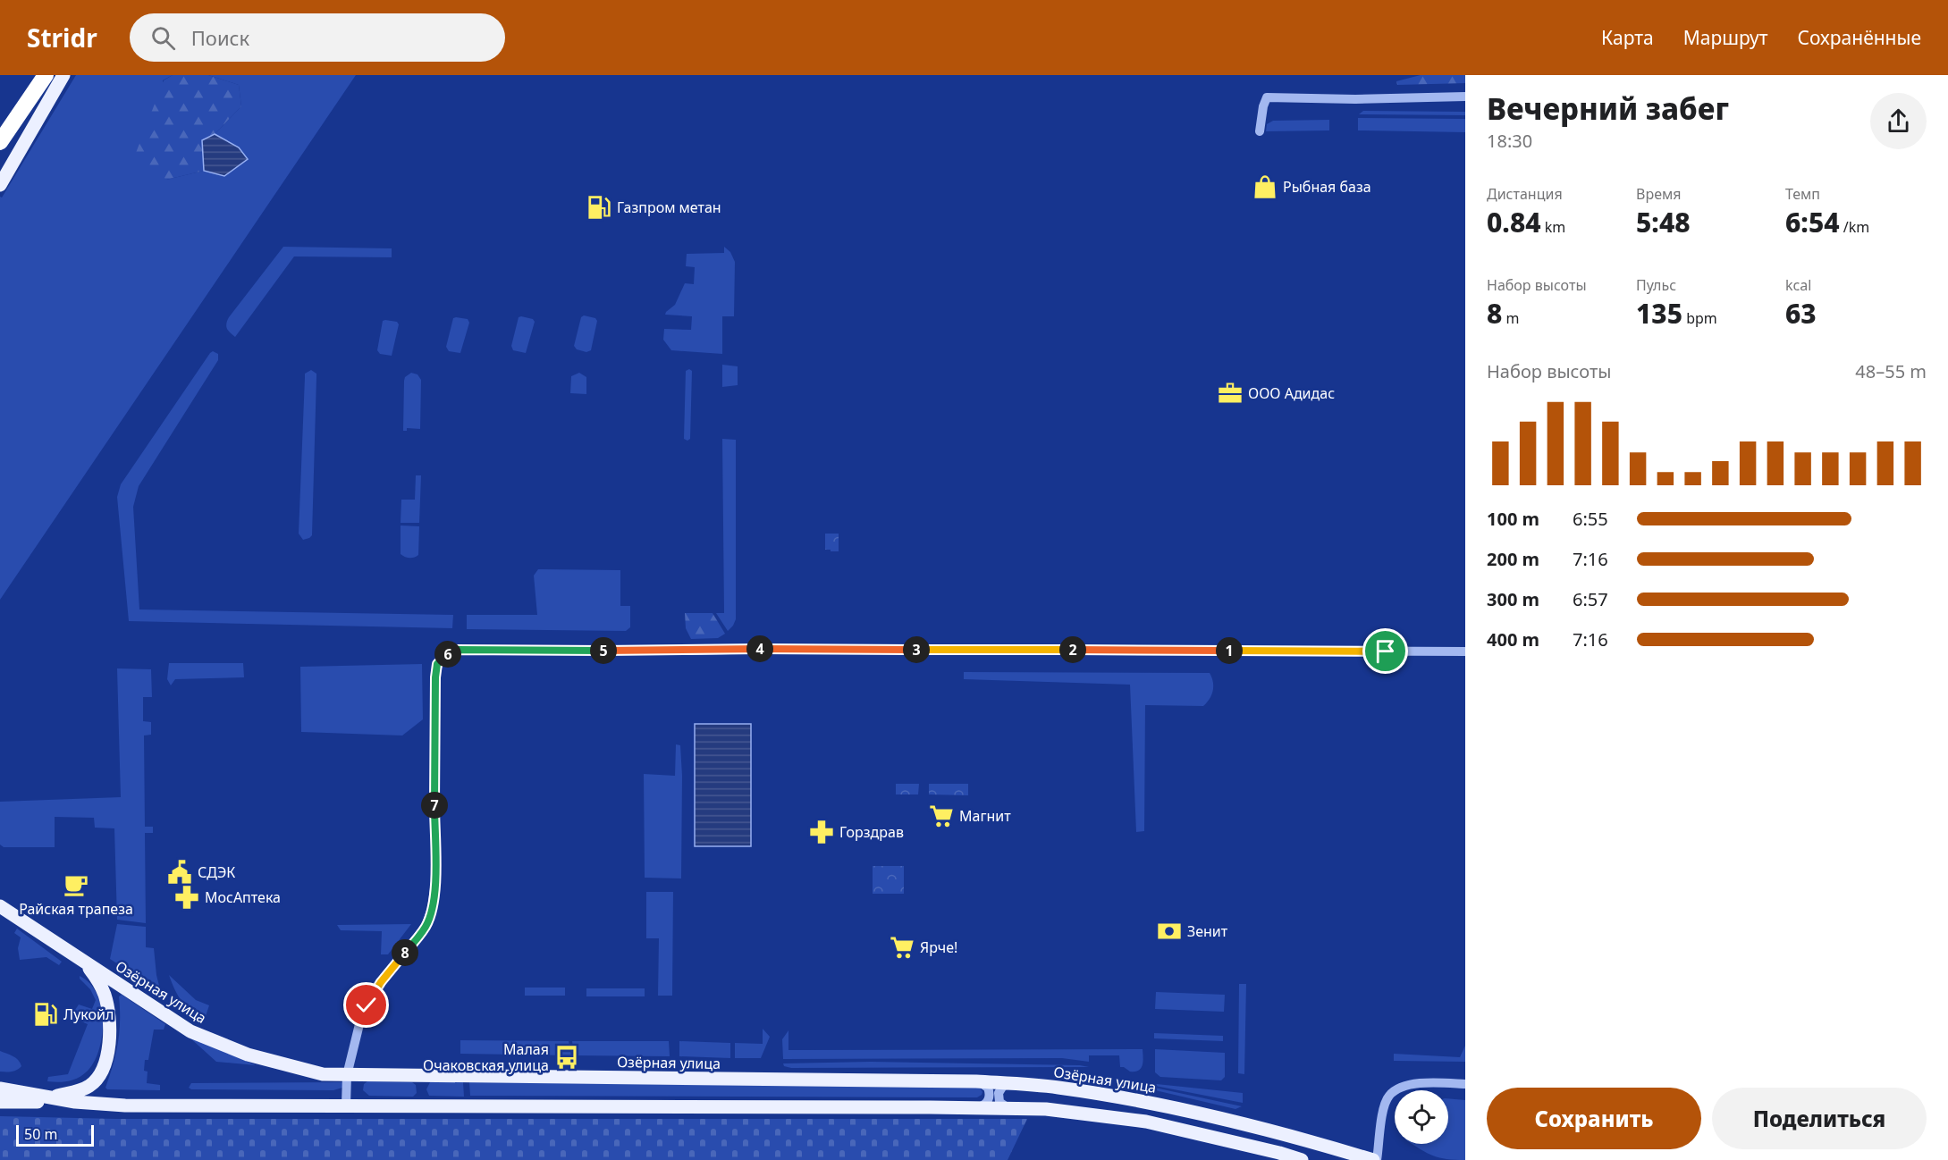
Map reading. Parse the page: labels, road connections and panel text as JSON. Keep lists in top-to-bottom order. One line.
{"streets":{"main road":["Озёрная улица"]},"places":{"shop":["Рыбная база"],"fuel station":["Газпром метан","Лукойл"],"office":["ООО Адидас"],"supermarket":["Магнит","Ярче!"],"pharmacy":["Горздрав","МосАптека"],"public building":["СДЭК"],"cafe":["Райская трапеза"],"bank":["Зенит"],"bus stop":["Малая Очаковская улица"]},"scale_bar":"50 m","page":{"header":"Stridr","search":"Поиск","nav":["Карта","Маршрут","Сохранённые"],"heading":["Вечерний забег","18:30"],"stats":[["Дистанция","0.84 km"],["Время","5:48"],["Темп","6:54 /km"],["Набор высоты","8 m"],["Пульс","135 bpm"],["kcal","63"]],"chart":["Набор высоты","48–55 m"],"list":[{"name":"100 m","note":"6:55"},{"name":"200 m","note":"7:16"},{"name":"300 m","note":"6:57"},{"name":"400 m","note":"7:16"}],"pins":["4","2","3","1","5","6","7","8"],"buttons":["Сохранить","Поделиться"],"scale":"50 m"}}
